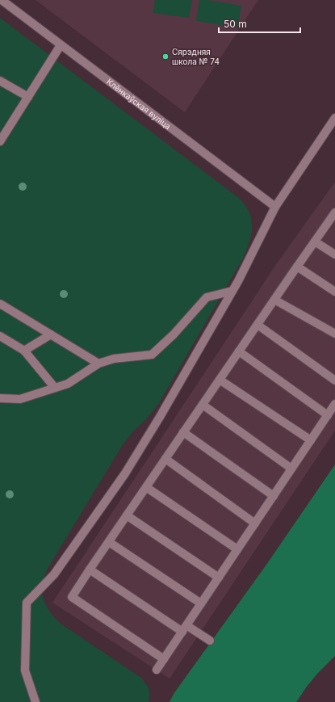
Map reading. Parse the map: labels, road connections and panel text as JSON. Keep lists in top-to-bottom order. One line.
{"streets":{"street":["Клёнкаўская вуліца"]},"places":["Сярэдняя школа № 74"],"scale_bar":"50 m"}
